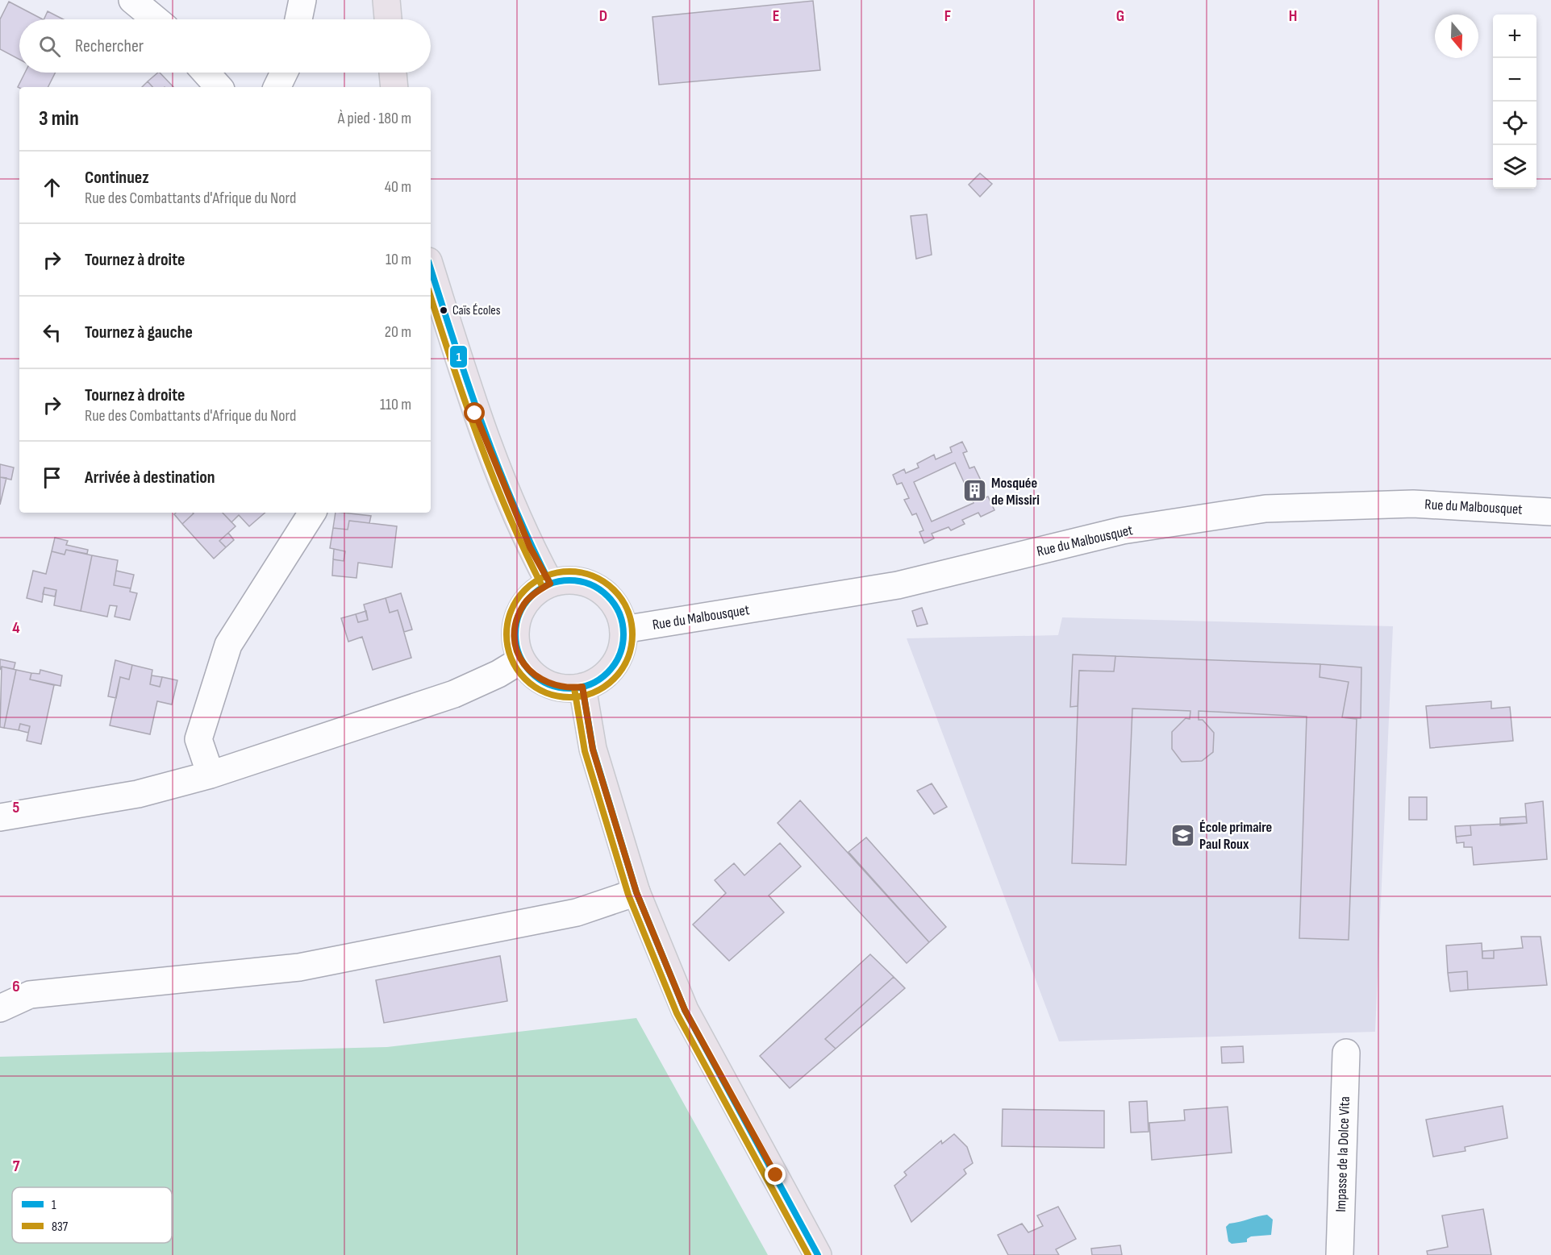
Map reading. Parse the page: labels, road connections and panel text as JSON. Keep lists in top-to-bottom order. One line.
{"streets":{"street":["Rue du Malbousquet","Impasse de la Dolce Vita"]},"places":{"other":["Caïs Écoles"],"building":["Mosquée de Missiri"],"school or university":["École primaire Paul Roux"]},"lines":["transit line 1","transit line 837"],"legend":["1","837"],"north":"bottom","page":{"map_buttons":["+","−"],"search":"Rechercher","heading":["3 min","À pied · 180 m"],"list":[["Continuez","Rue des Combattants d'Afrique du Nord","40 m"],["Tournez à droite","10 m"],["Tournez à gauche","20 m"],["Tournez à droite","Rue des Combattants d'Afrique du Nord","110 m"],"Arrivée à destination"]},"grid":{"columns":["D","E","F","G","H"],"rows":["4","5","6","7"]}}
